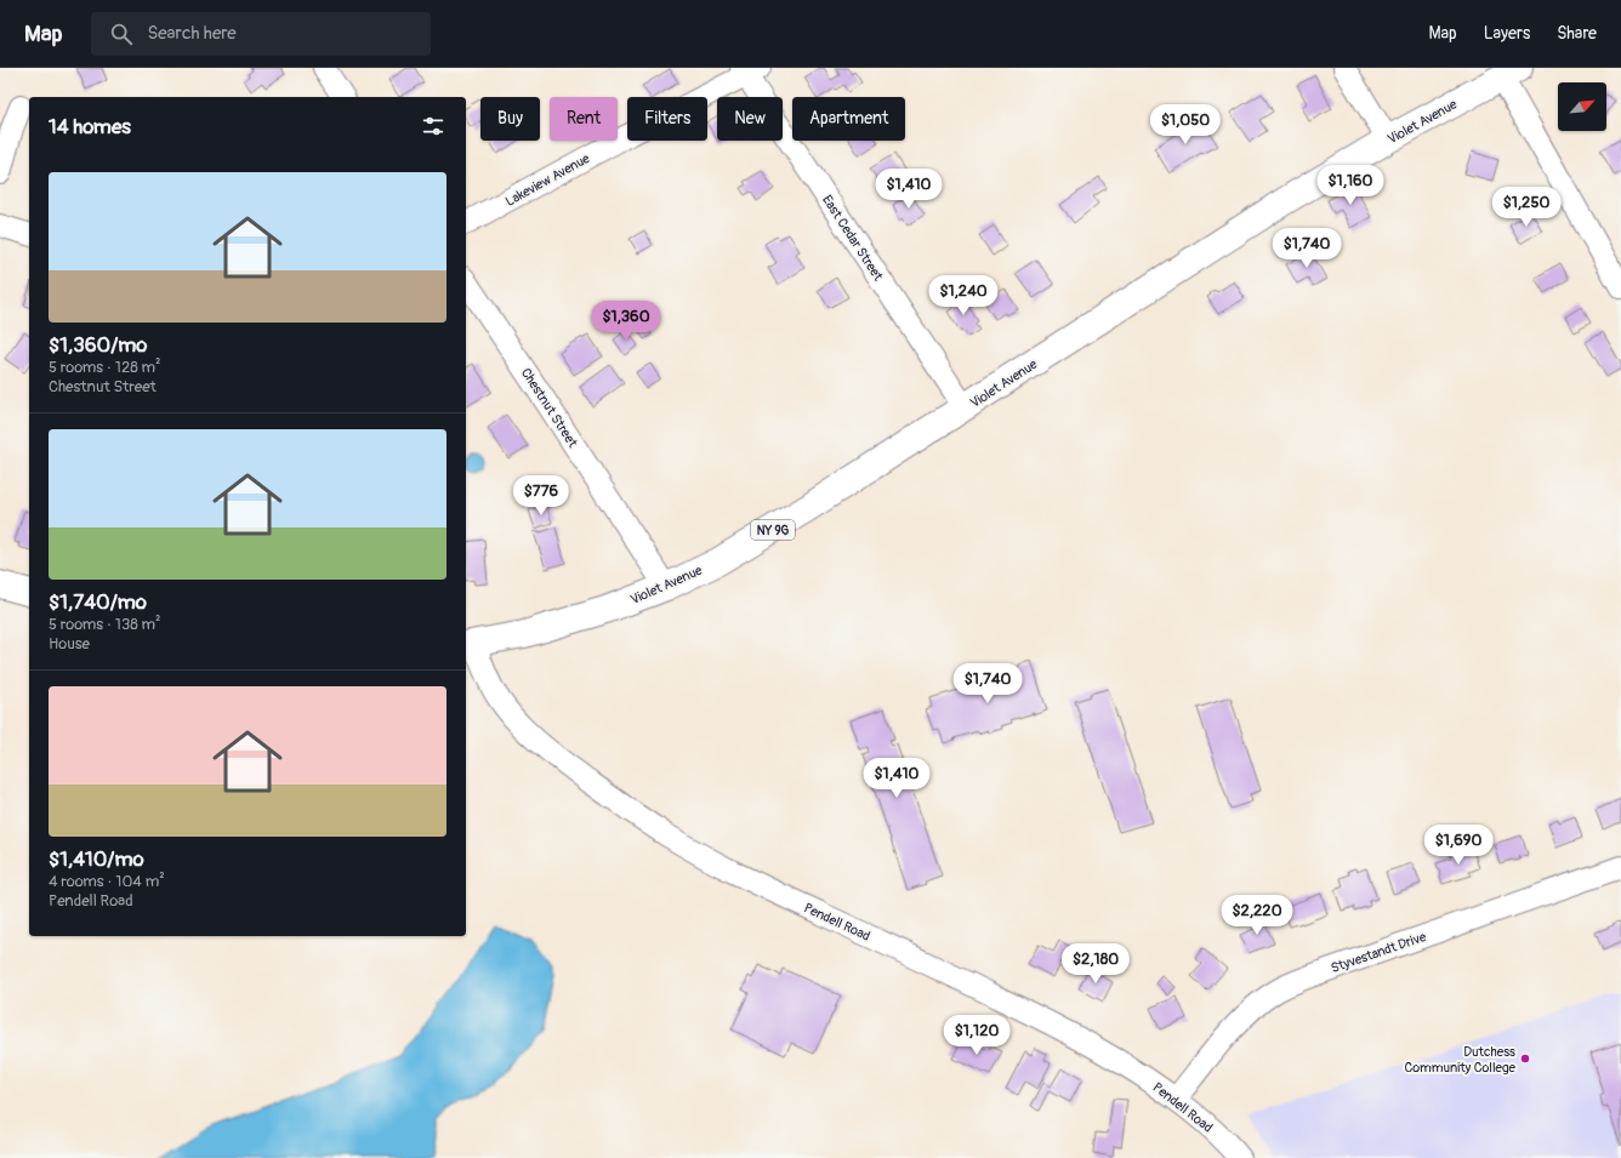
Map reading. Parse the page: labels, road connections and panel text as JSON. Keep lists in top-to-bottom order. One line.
{"streets":{"main road":["Violet Avenue","NY 9G"],"street":["Lakeview Avenue","East Cedar Street","Chestnut Street","Pendell Road","Styvestandt Drive"]},"crossings":[["Violet Avenue","East Cedar Street"],["Violet Avenue","Chestnut Street"],["Violet Avenue","Pendell Road"],["Lakeview Avenue","East Cedar Street"],["Pendell Road","Styvestandt Drive"]],"places":["Dutchess Community College"],"north":"top right","page":{"header":"Map","search":"Search here","nav":["Map","Layers","Share"],"chip":["Buy","Rent","Filters","New","Apartment"],"heading":"14 homes","price":["$1,050","$1,160","$1,410","$1,250","$1,740","$1,240","$1,360","$776","$1,740","$1,410","$1,690","$2,220","$2,180","$1,120"],"list":[{"name":"$1,360/mo","note":"5 rooms · 128 m² · Chestnut Street"},{"name":"$1,740/mo","note":"5 rooms · 138 m² · House"},{"name":"$1,410/mo","note":"4 rooms · 104 m² · Pendell Road"}]}}
